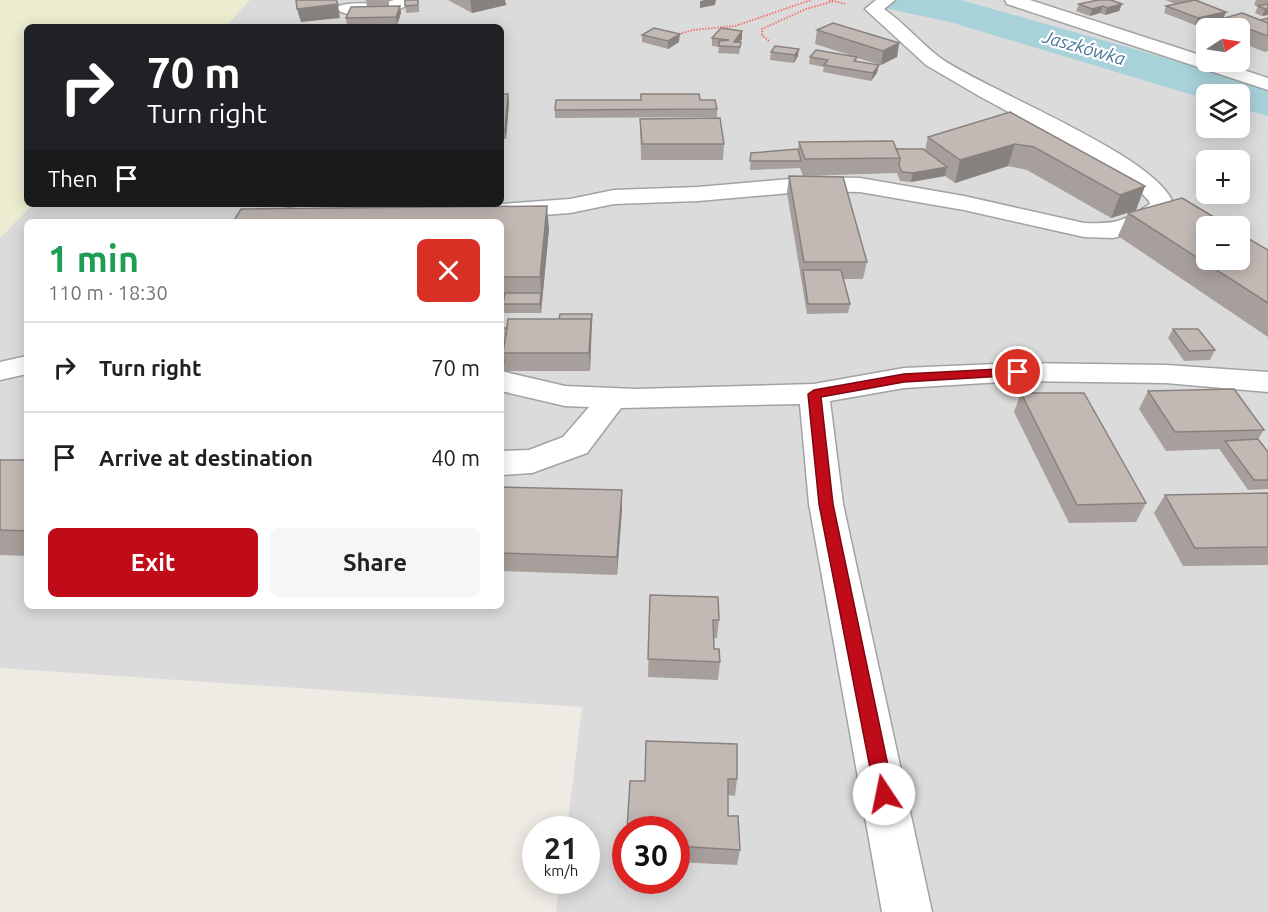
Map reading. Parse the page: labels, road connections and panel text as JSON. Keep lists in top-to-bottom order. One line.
{"water":["Jaszkówka"],"north":"right","page":{"map_buttons":["+","−"],"turn":["70 m","Turn right"],"then":"Then","heading":["1 min","110 m · 18:30"],"list":[{"name":"Turn right","value":"70 m"},{"name":"Arrive at destination","value":"40 m"}],"buttons":["Exit","Share"],"speed":"21 km/h","limit":"30"}}
